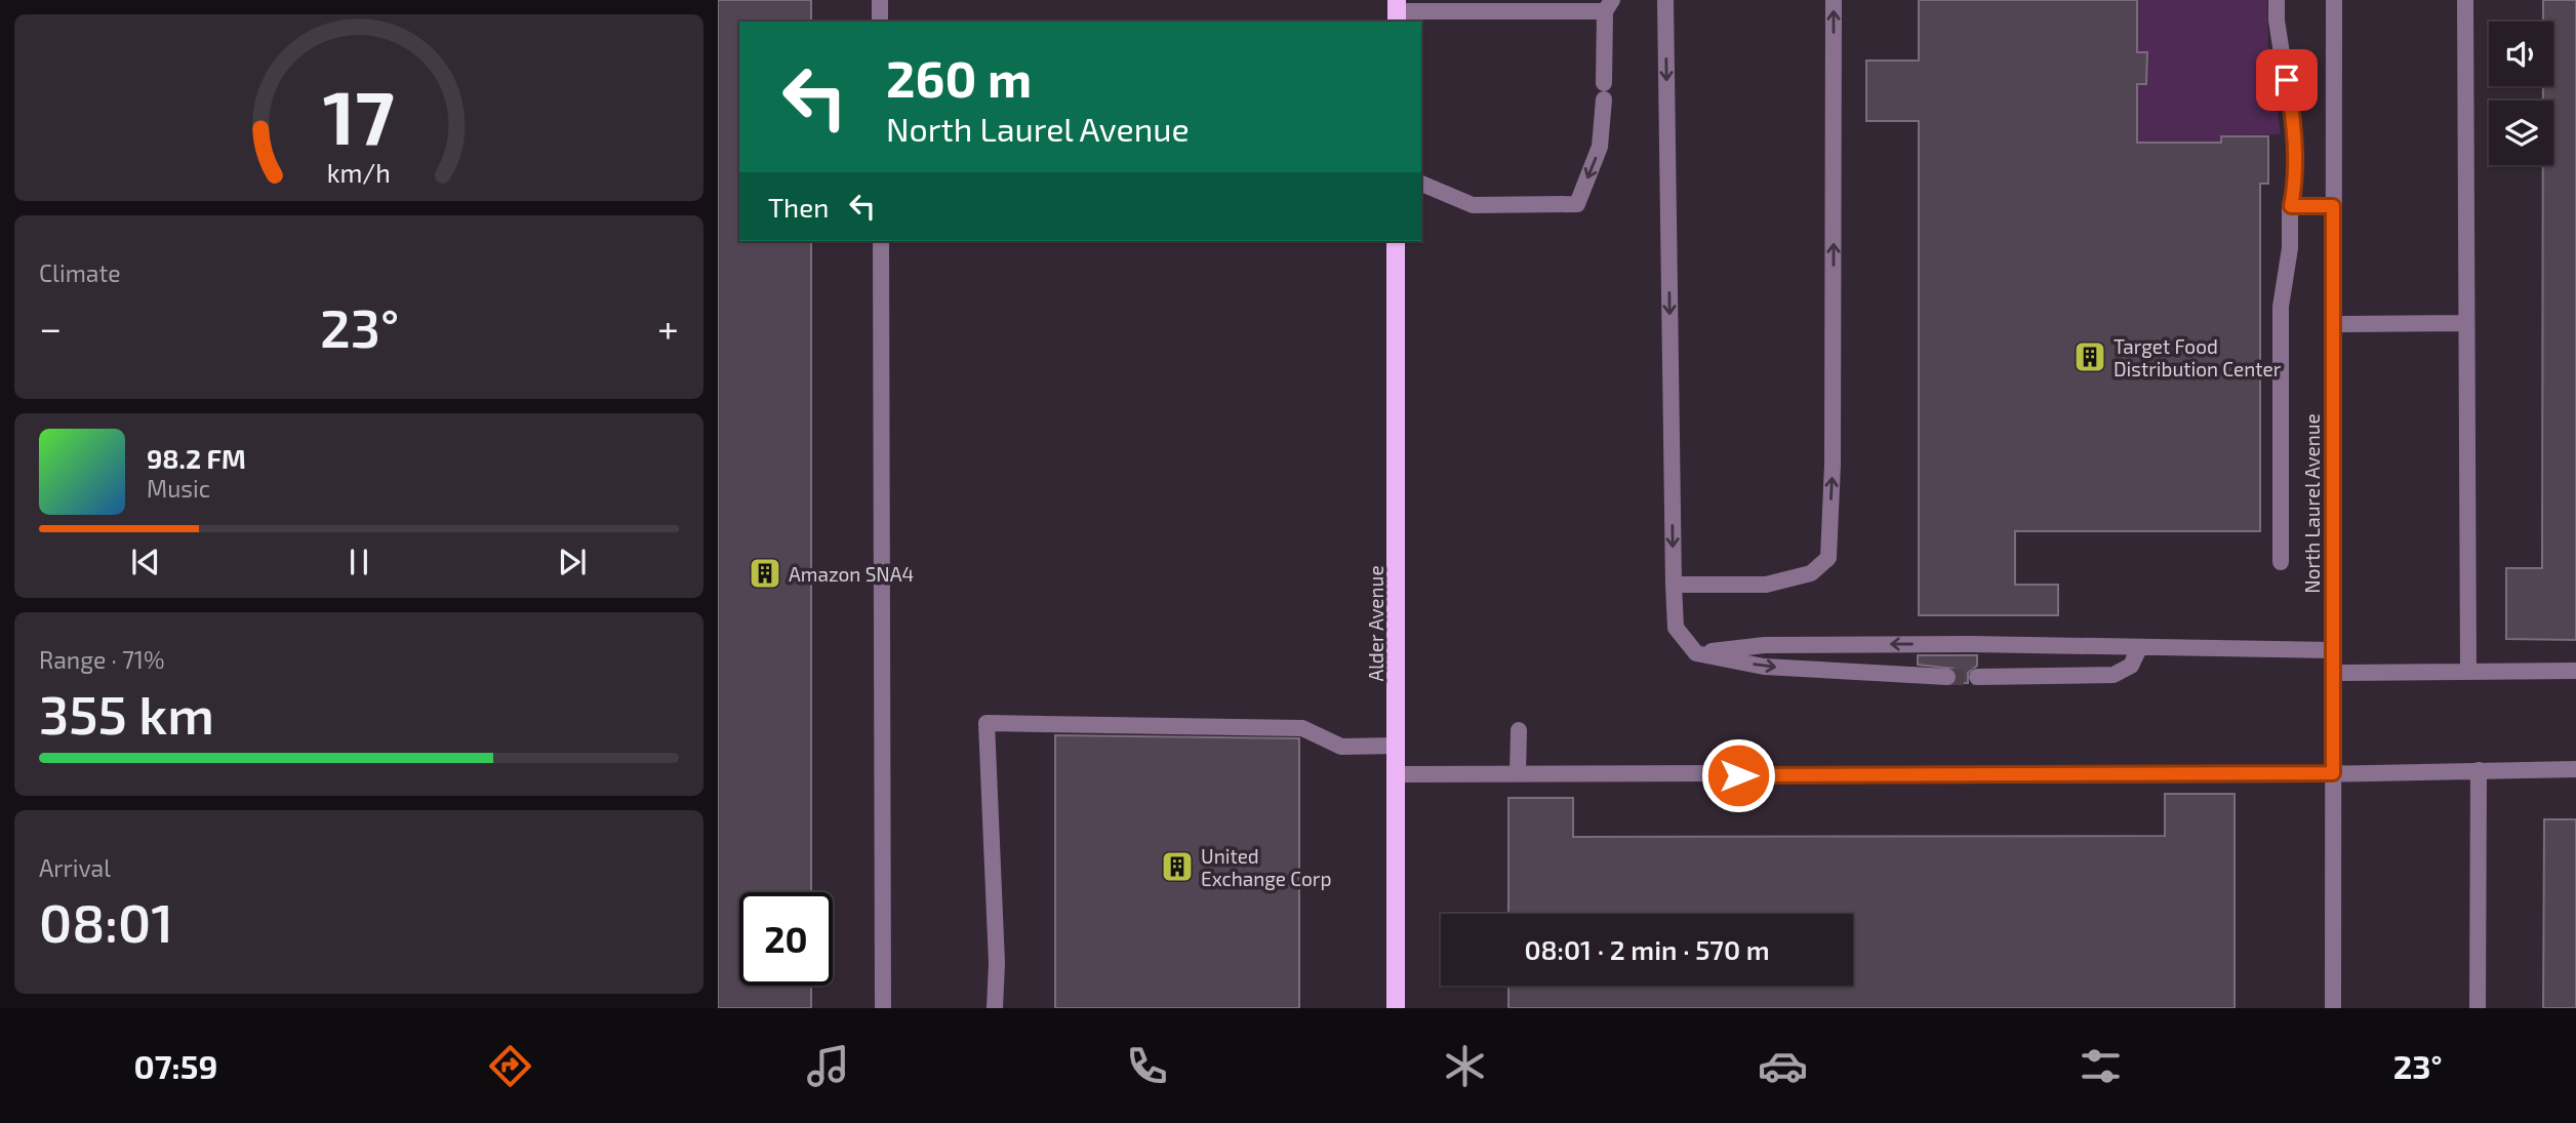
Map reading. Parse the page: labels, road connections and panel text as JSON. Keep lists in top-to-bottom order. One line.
{"streets":{"main road":["Alder Avenue"],"street":["North Laurel Avenue"]},"places":{"building":["Target Food Distribution Center","Amazon SNA4","United Exchange Corp"]},"page":{"turn":["260 m","North Laurel Avenue"],"then":"Then","tile":["Climate",["Range · 71%","355 km"],["Arrival","08:01"]],"heat":["−","23°","+"],"song":["98.2 FM","Music"],"limit":"20","trip":"08:01 · 2 min · 570 m","tabs":["07:59","23°"],"gauge":["17","km/h"]}}
